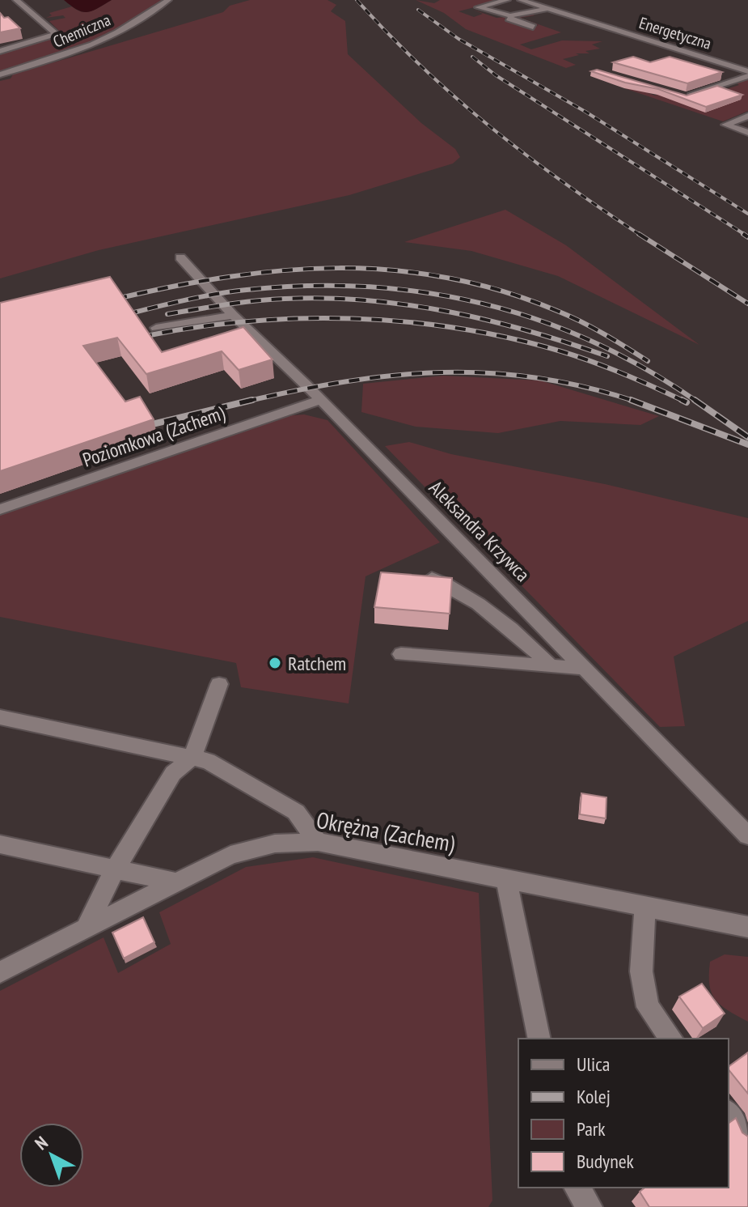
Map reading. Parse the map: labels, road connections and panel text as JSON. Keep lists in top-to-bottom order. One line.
{"streets":{"street":["Chemiczna","Energetyczna","Poziomkowa (Zachem)","Aleksandra Krzywca","Okrężna (Zachem)"]},"crossings":[["Poziomkowa (Zachem)","Aleksandra Krzywca"]],"places":["Ratchem"],"legend":["Ulica","Kolej","Park","Budynek"],"north":"top left"}
